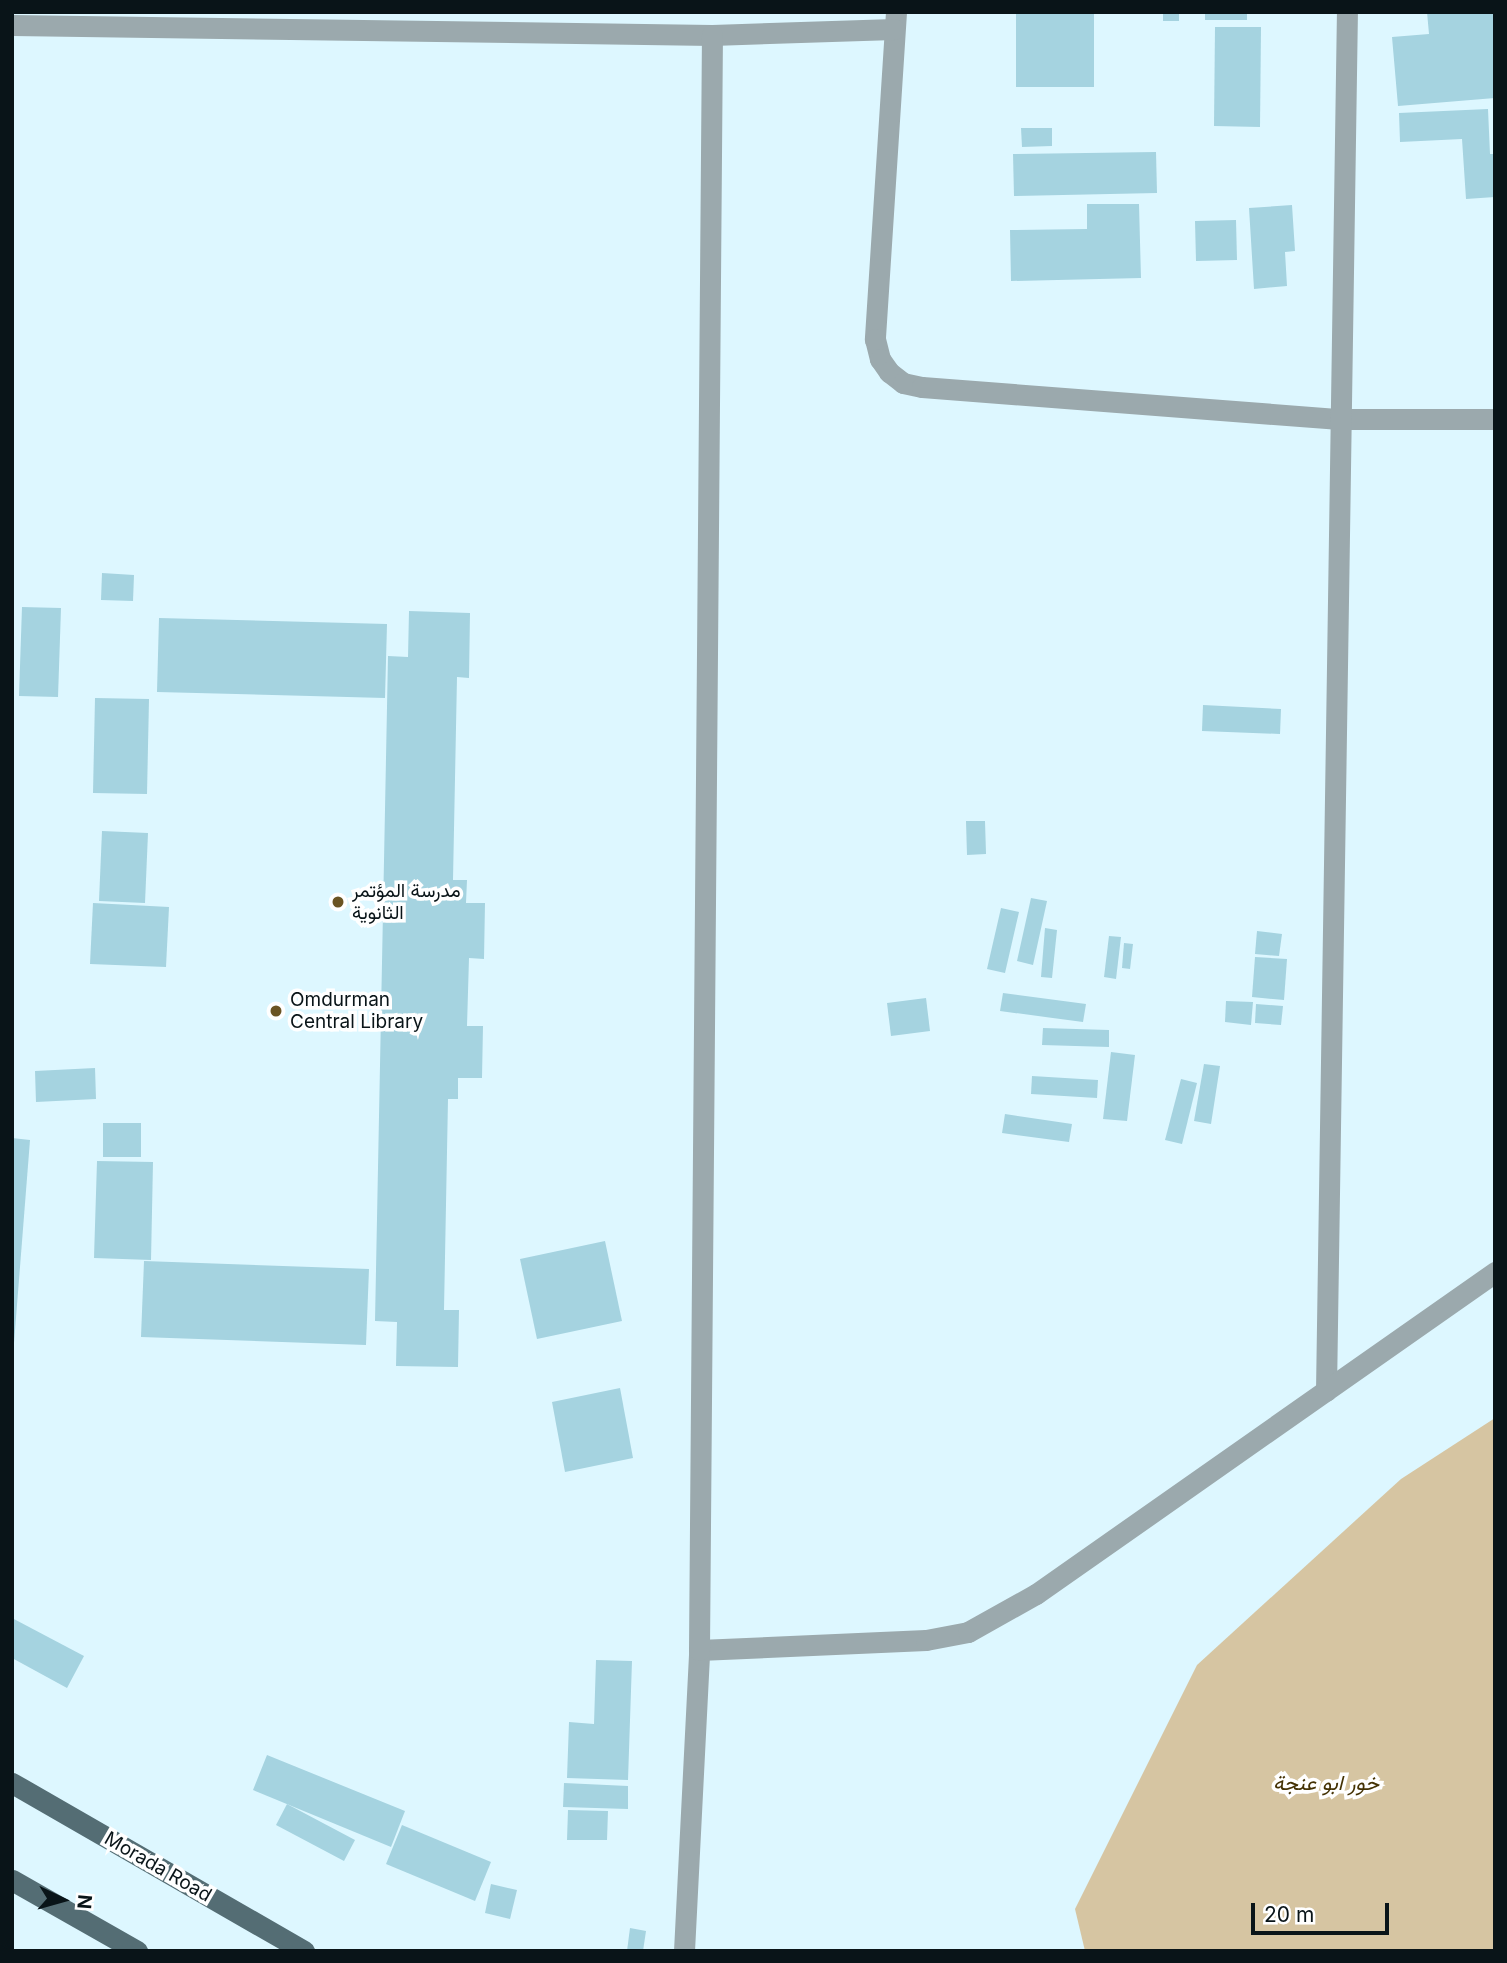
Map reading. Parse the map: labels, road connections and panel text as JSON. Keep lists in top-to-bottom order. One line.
{"streets":{"main road":["Morada Road"]},"water":["خور ابو عنجة"],"places":["مدرسة المؤتمر الثانوية","Omdurman Central Library"],"scale_bar":"20 m","north":"right"}
